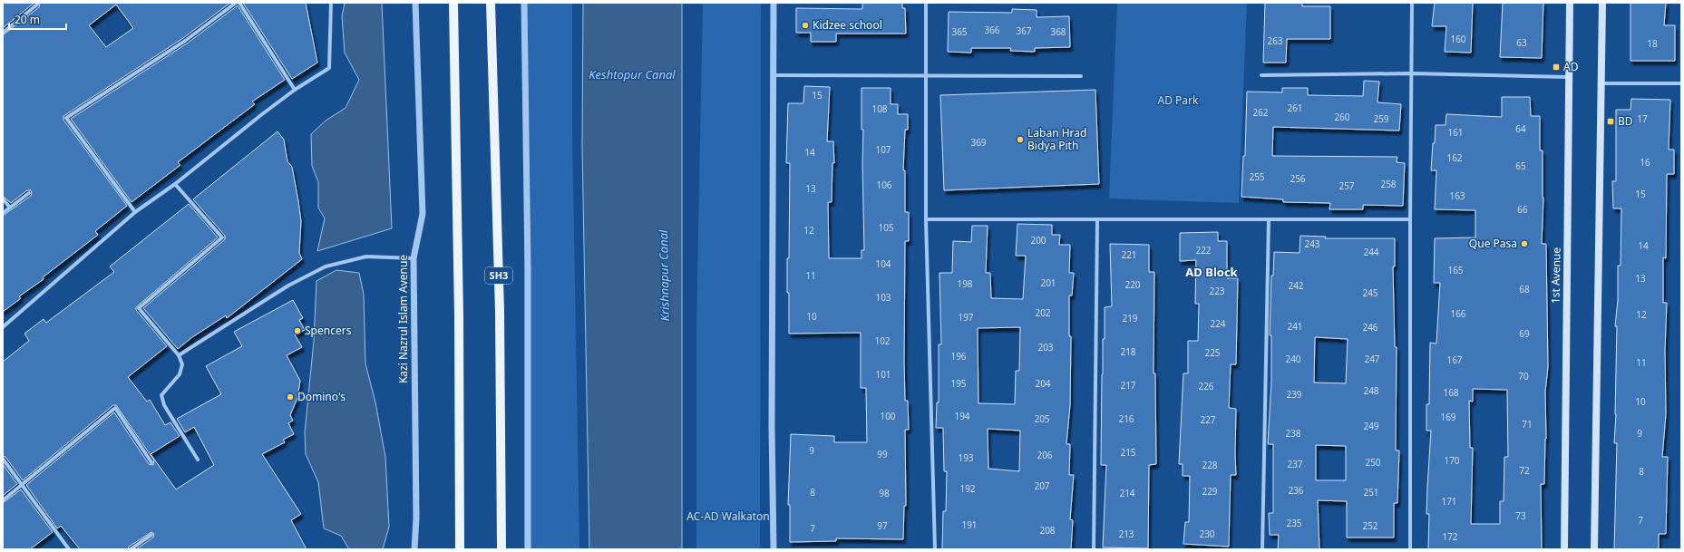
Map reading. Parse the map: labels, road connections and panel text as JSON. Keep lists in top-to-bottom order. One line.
{"streets":{"main road":["SH3","1st Avenue"],"street":["Kazi Nazrul Islam Avenue"]},"districts":["AD Block"],"water":["Keshtopur Canal","Krishnapur Canal"],"parks":["AD Park","AC-AD Walkaton"],"places":{"other":["Kidzee school","Laban Hrad Bidya Pith","Que Pasa","Spencers","Domino's"],"transit":["AD","BD"]},"house_numbers":["366","367","365","368","160","263","63","18","15","261","108","262","260","259","17","64","161","369","107","14","162","16","65","255","256","258","106","257","13","15","163","66","105","12","200","243","14","222","244","221","104","165","11","13","201","198","220","242","68","223","245","103","202","166","12","10","197","219","224","241","246","69","102","203","218","225","196","240","247","167","11","101","70","195","204","217","226","248","168","239","10","100","194","169","205","216","227","71","249","238","9","9","215","99","206","193","170","250","237","228","72","8","207","192","236","229","8","251","98","214","171","73","7","235","191","97","252","7","208","213","230","172"],"scale_bar":"20 m"}
